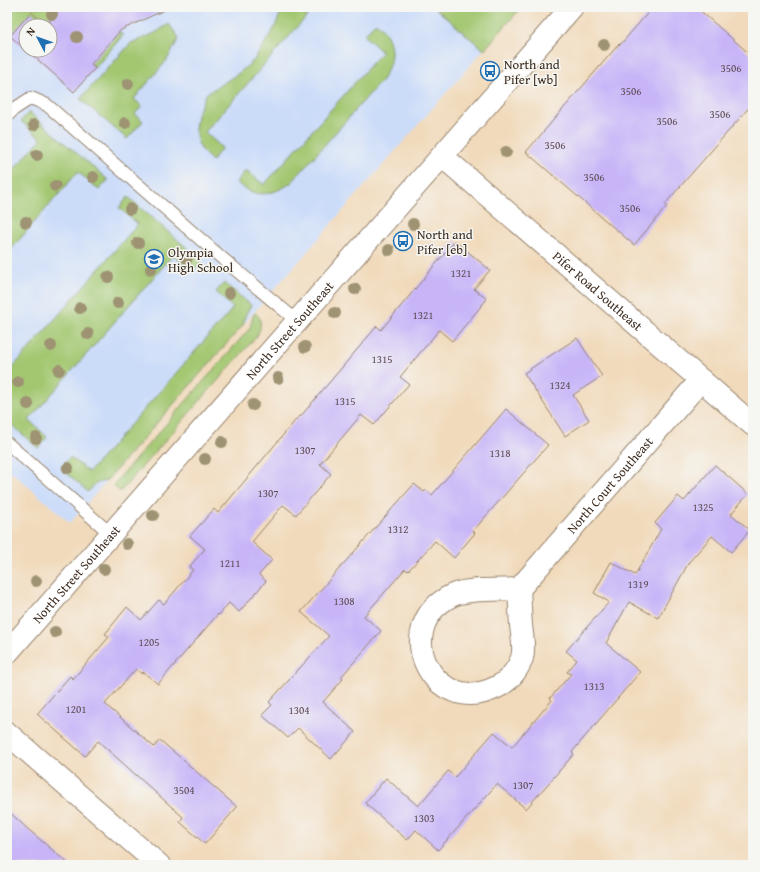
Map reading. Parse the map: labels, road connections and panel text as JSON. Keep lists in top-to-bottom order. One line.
{"streets":{"street":["Pifer Road Southeast","North Street Southeast","North Court Southeast"]},"crossings":[["Pifer Road Southeast","North Street Southeast"],["Pifer Road Southeast","North Court Southeast"]],"places":{"bus stop":["North and Pifer [wb]","North and Pifer [eb]"],"school or university":["Olympia High School"]},"house_numbers":["3506","3506","3506","3506","3506","3506","3506","1321","1321","1315","1324","1315","1307","1318","1307","1325","1312","1211","1319","1308","1205","1313","1201","1304","1307","3504","1303"],"north":"top left"}
